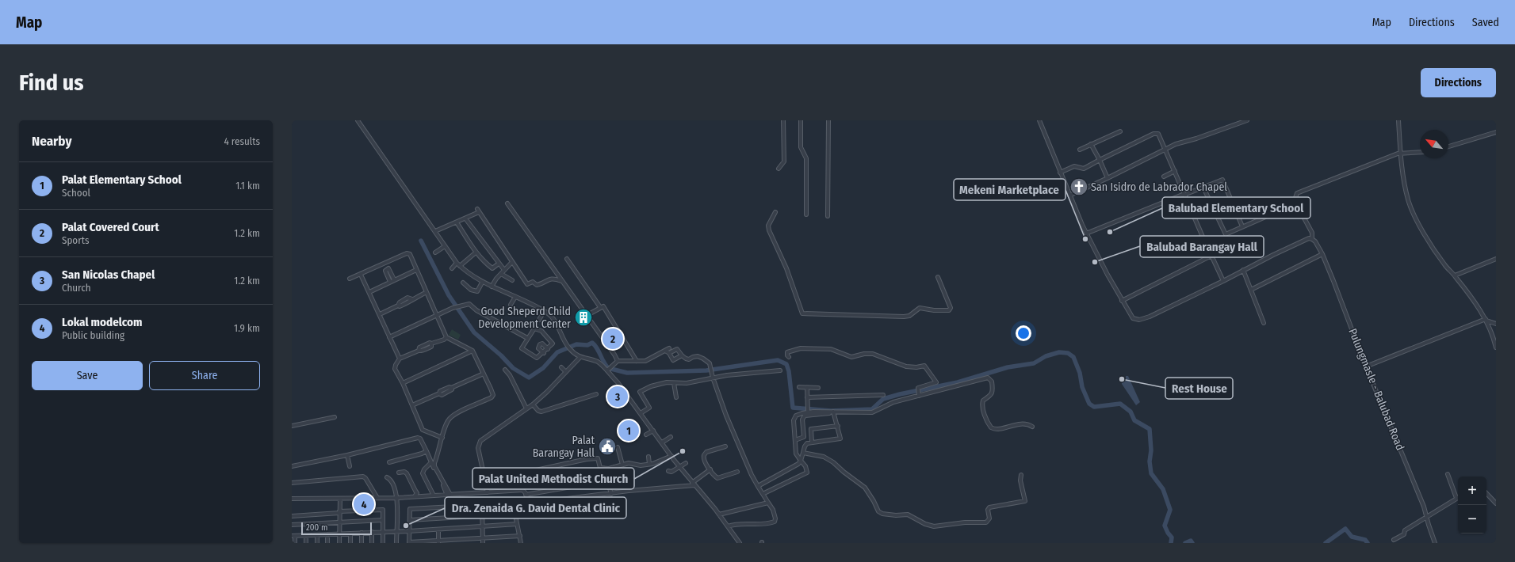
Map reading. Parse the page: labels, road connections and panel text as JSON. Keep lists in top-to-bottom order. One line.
{"streets":{"street":["Pulungmasle - Balubad Road"]},"places":{"church":["San Isidro de Labrador Chapel"],"other":["Balubad Elementary School","Mekeni Marketplace","Balubad Barangay Hall","Rest House","Palat United Methodist Church","Dra. Zenaida G. David Dental Clinic"],"building":["Good Sheperd Child Development Center"],"public building":["Palat Barangay Hall"]},"scale_bar":"200 m","north":"top left","page":{"header":"Map","nav":["Map","Directions","Saved"],"buttons":["Directions",["Save","Share"]],"title":"Find us","heading":["Nearby","4 results"],"list":[{"mark":"1","name":"Palat Elementary School","note":"School","value":"1.1 km"},{"mark":"2","name":"Palat Covered Court","note":"Sports","value":"1.2 km"},{"mark":"3","name":"San Nicolas Chapel","note":"Church","value":"1.2 km"},{"mark":"4","name":"Lokal modelcom","note":"Public building","value":"1.9 km"}],"pins":["2","3","1","4"],"map_buttons":["+","−"],"scale":"200 m"}}
